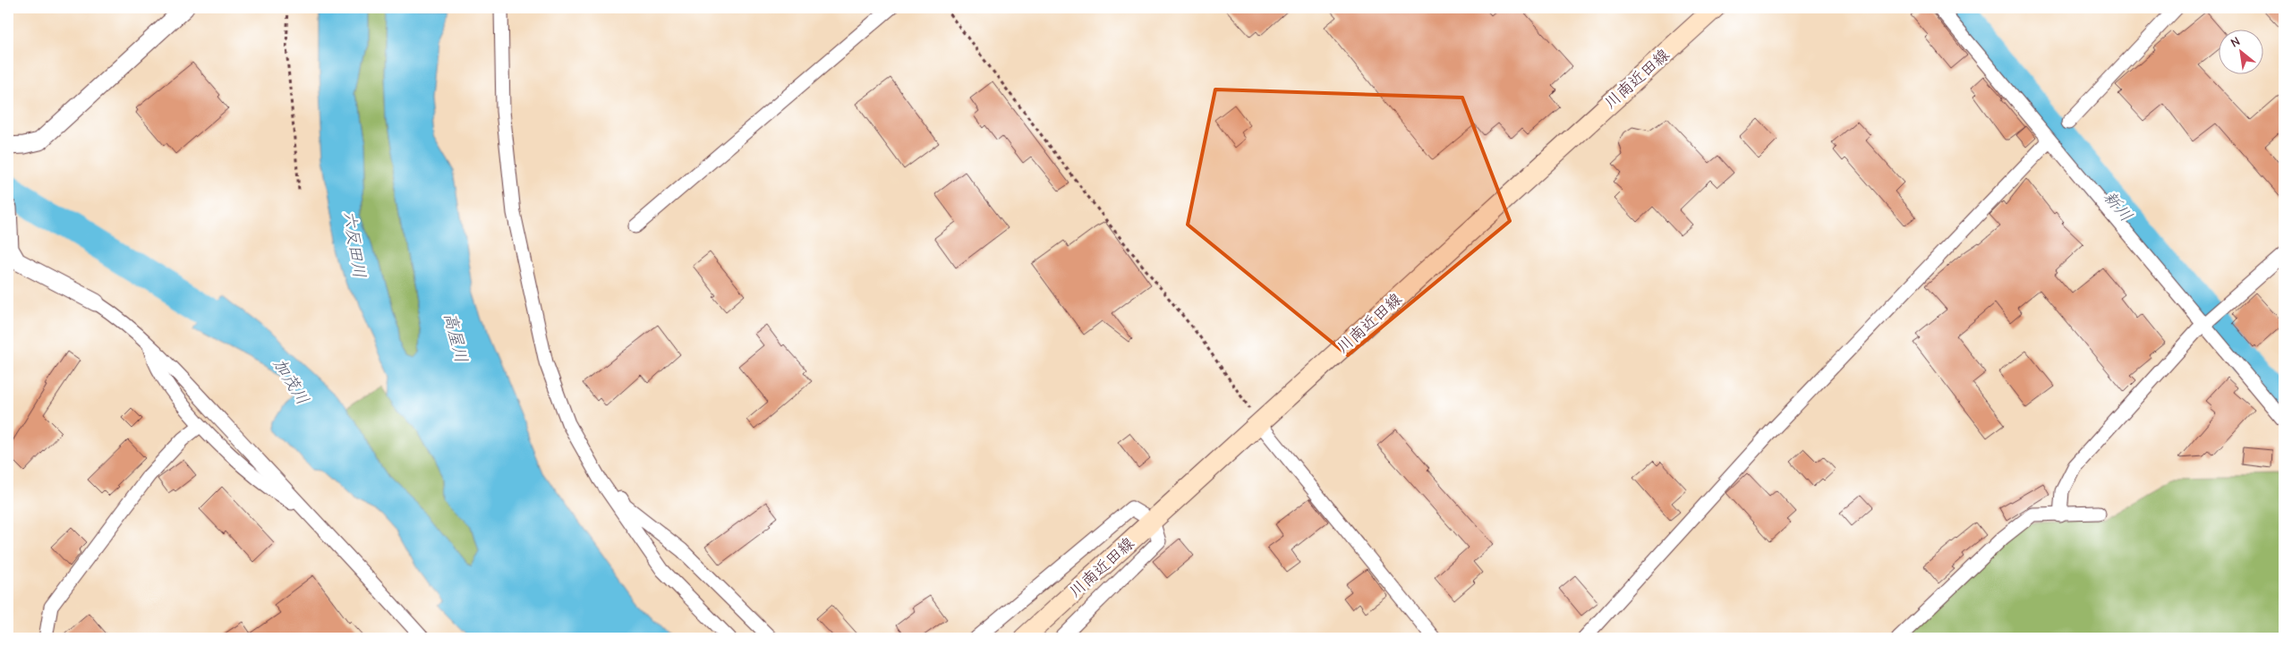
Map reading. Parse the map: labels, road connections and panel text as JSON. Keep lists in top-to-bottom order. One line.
{"streets":{"main road":["川南近田線"]},"water":["新川","六反田川","高屋川","加茂川"],"north":"top left"}
